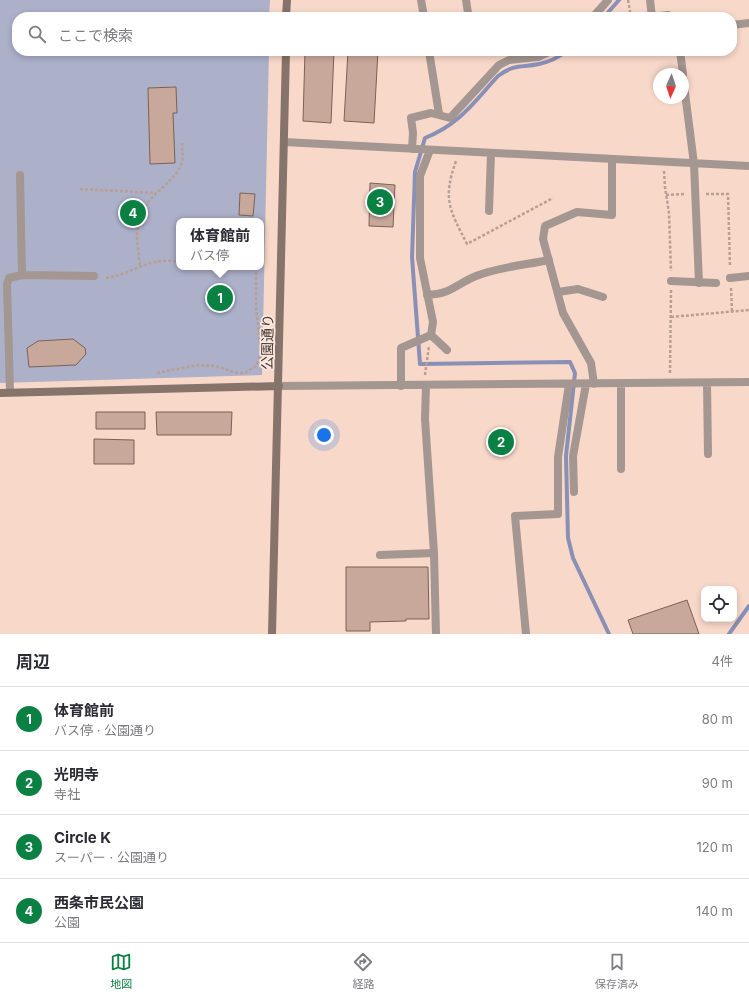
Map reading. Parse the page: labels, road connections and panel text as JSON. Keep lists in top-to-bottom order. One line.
{"streets":{"street":["公園通り"]},"north":"bottom","page":{"search":"ここで検索","pins":["3","4","1","2"],"popup":["体育館前","バス停"],"heading":["周辺","4件"],"list":[{"mark":"1","name":"体育館前","note":"バス停 · 公園通り","value":"80 m"},{"mark":"2","name":"光明寺","note":"寺社","value":"90 m"},{"mark":"3","name":"Circle K","note":"スーパー · 公園通り","value":"120 m"},{"mark":"4","name":"西条市民公園","note":"公園","value":"140 m"}],"nav":["地図","経路","保存済み"]}}
